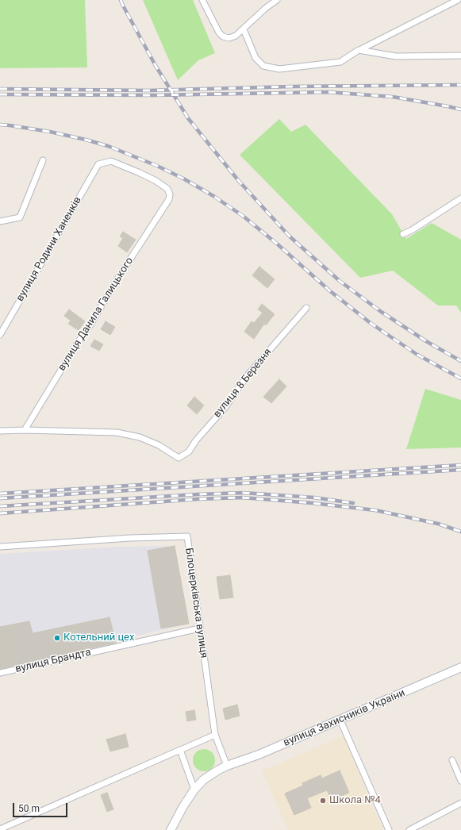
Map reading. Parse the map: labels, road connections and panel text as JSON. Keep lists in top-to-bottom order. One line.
{"streets":{"main road":["вулиця Захисників України"],"street":["вулиця Родини Ханенків","вулиця Данила Галицького","вулиця 8 Березня","Білоцерківська вулиця","вулиця Брандта"]},"crossings":[["вулиця Родини Ханенків","вулиця Данила Галицького"],["вулиця Данила Галицького","вулиця 8 Березня"],["Білоцерківська вулиця","вулиця Брандта"],["Білоцерківська вулиця","вулиця Захисників України"]],"places":["Котельний цех","Школа №4"],"scale_bar":"50 m"}
